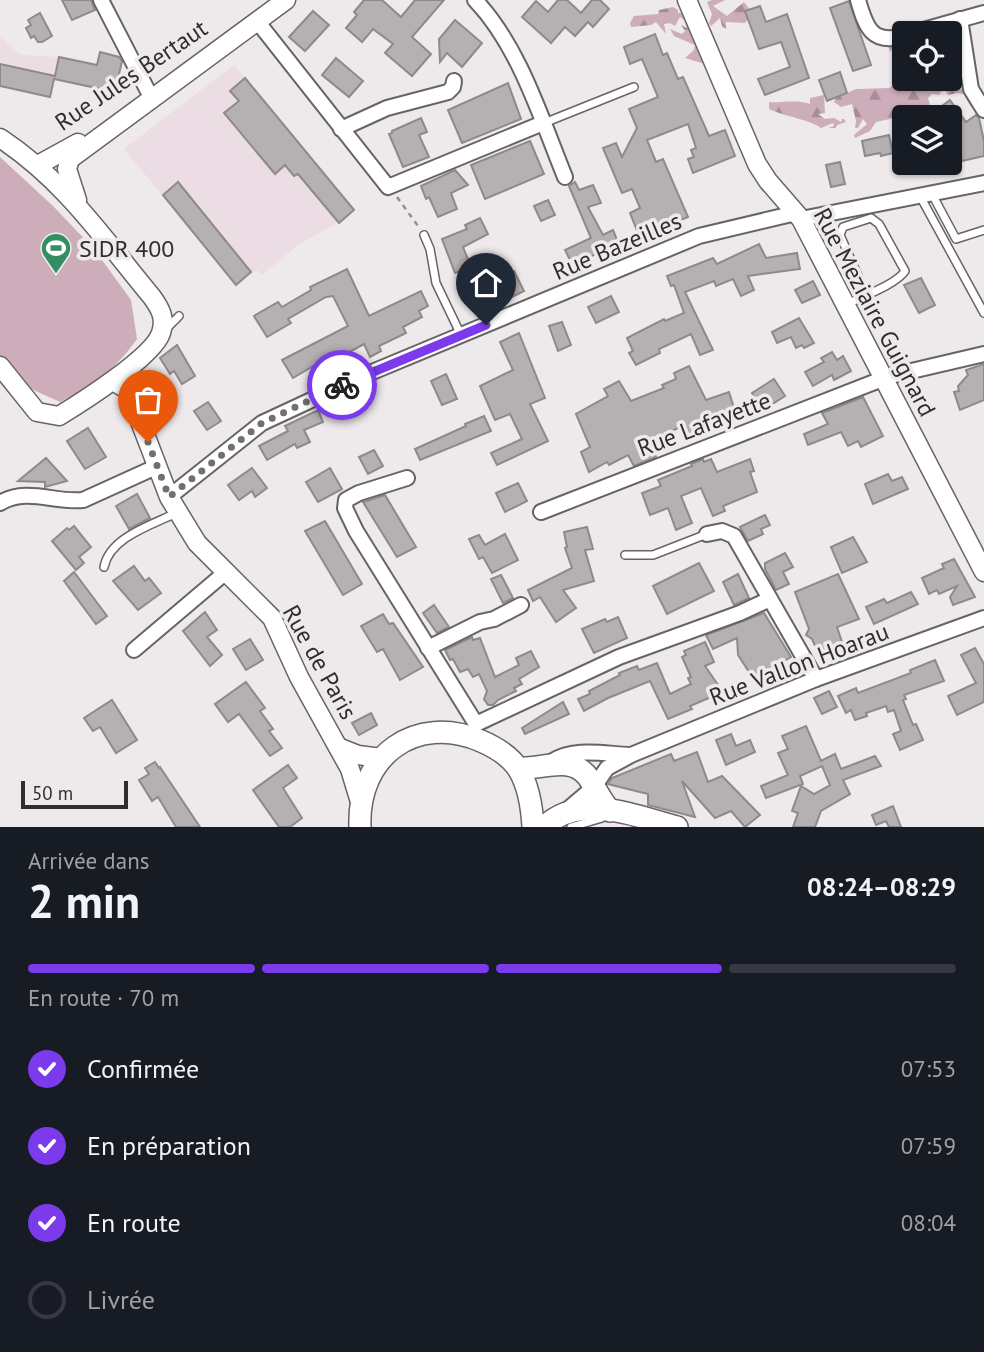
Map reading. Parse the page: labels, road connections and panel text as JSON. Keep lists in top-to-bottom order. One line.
{"streets":{"street":["Rue Jules Bertaut","Rue Bazeilles","Rue Meziaire Guignard","Rue Lafayette","Rue de Paris","Rue Vallon Hoarau"]},"crossings":[["Rue Bazeilles","Rue Meziaire Guignard"],["Rue Bazeilles","Rue de Paris"],["Rue Meziaire Guignard","Rue Lafayette"]],"places":{"sports":["SIDR 400"]},"scale_bar":"50 m","page":{"scale":"50 m","heading":["2 min","Arrivée dans","08:24–08:29"],"bar":"En route · 70 m","list":[["Confirmée","07:53"],["En préparation","07:59"],["En route","08:04"],"Livrée"]}}
